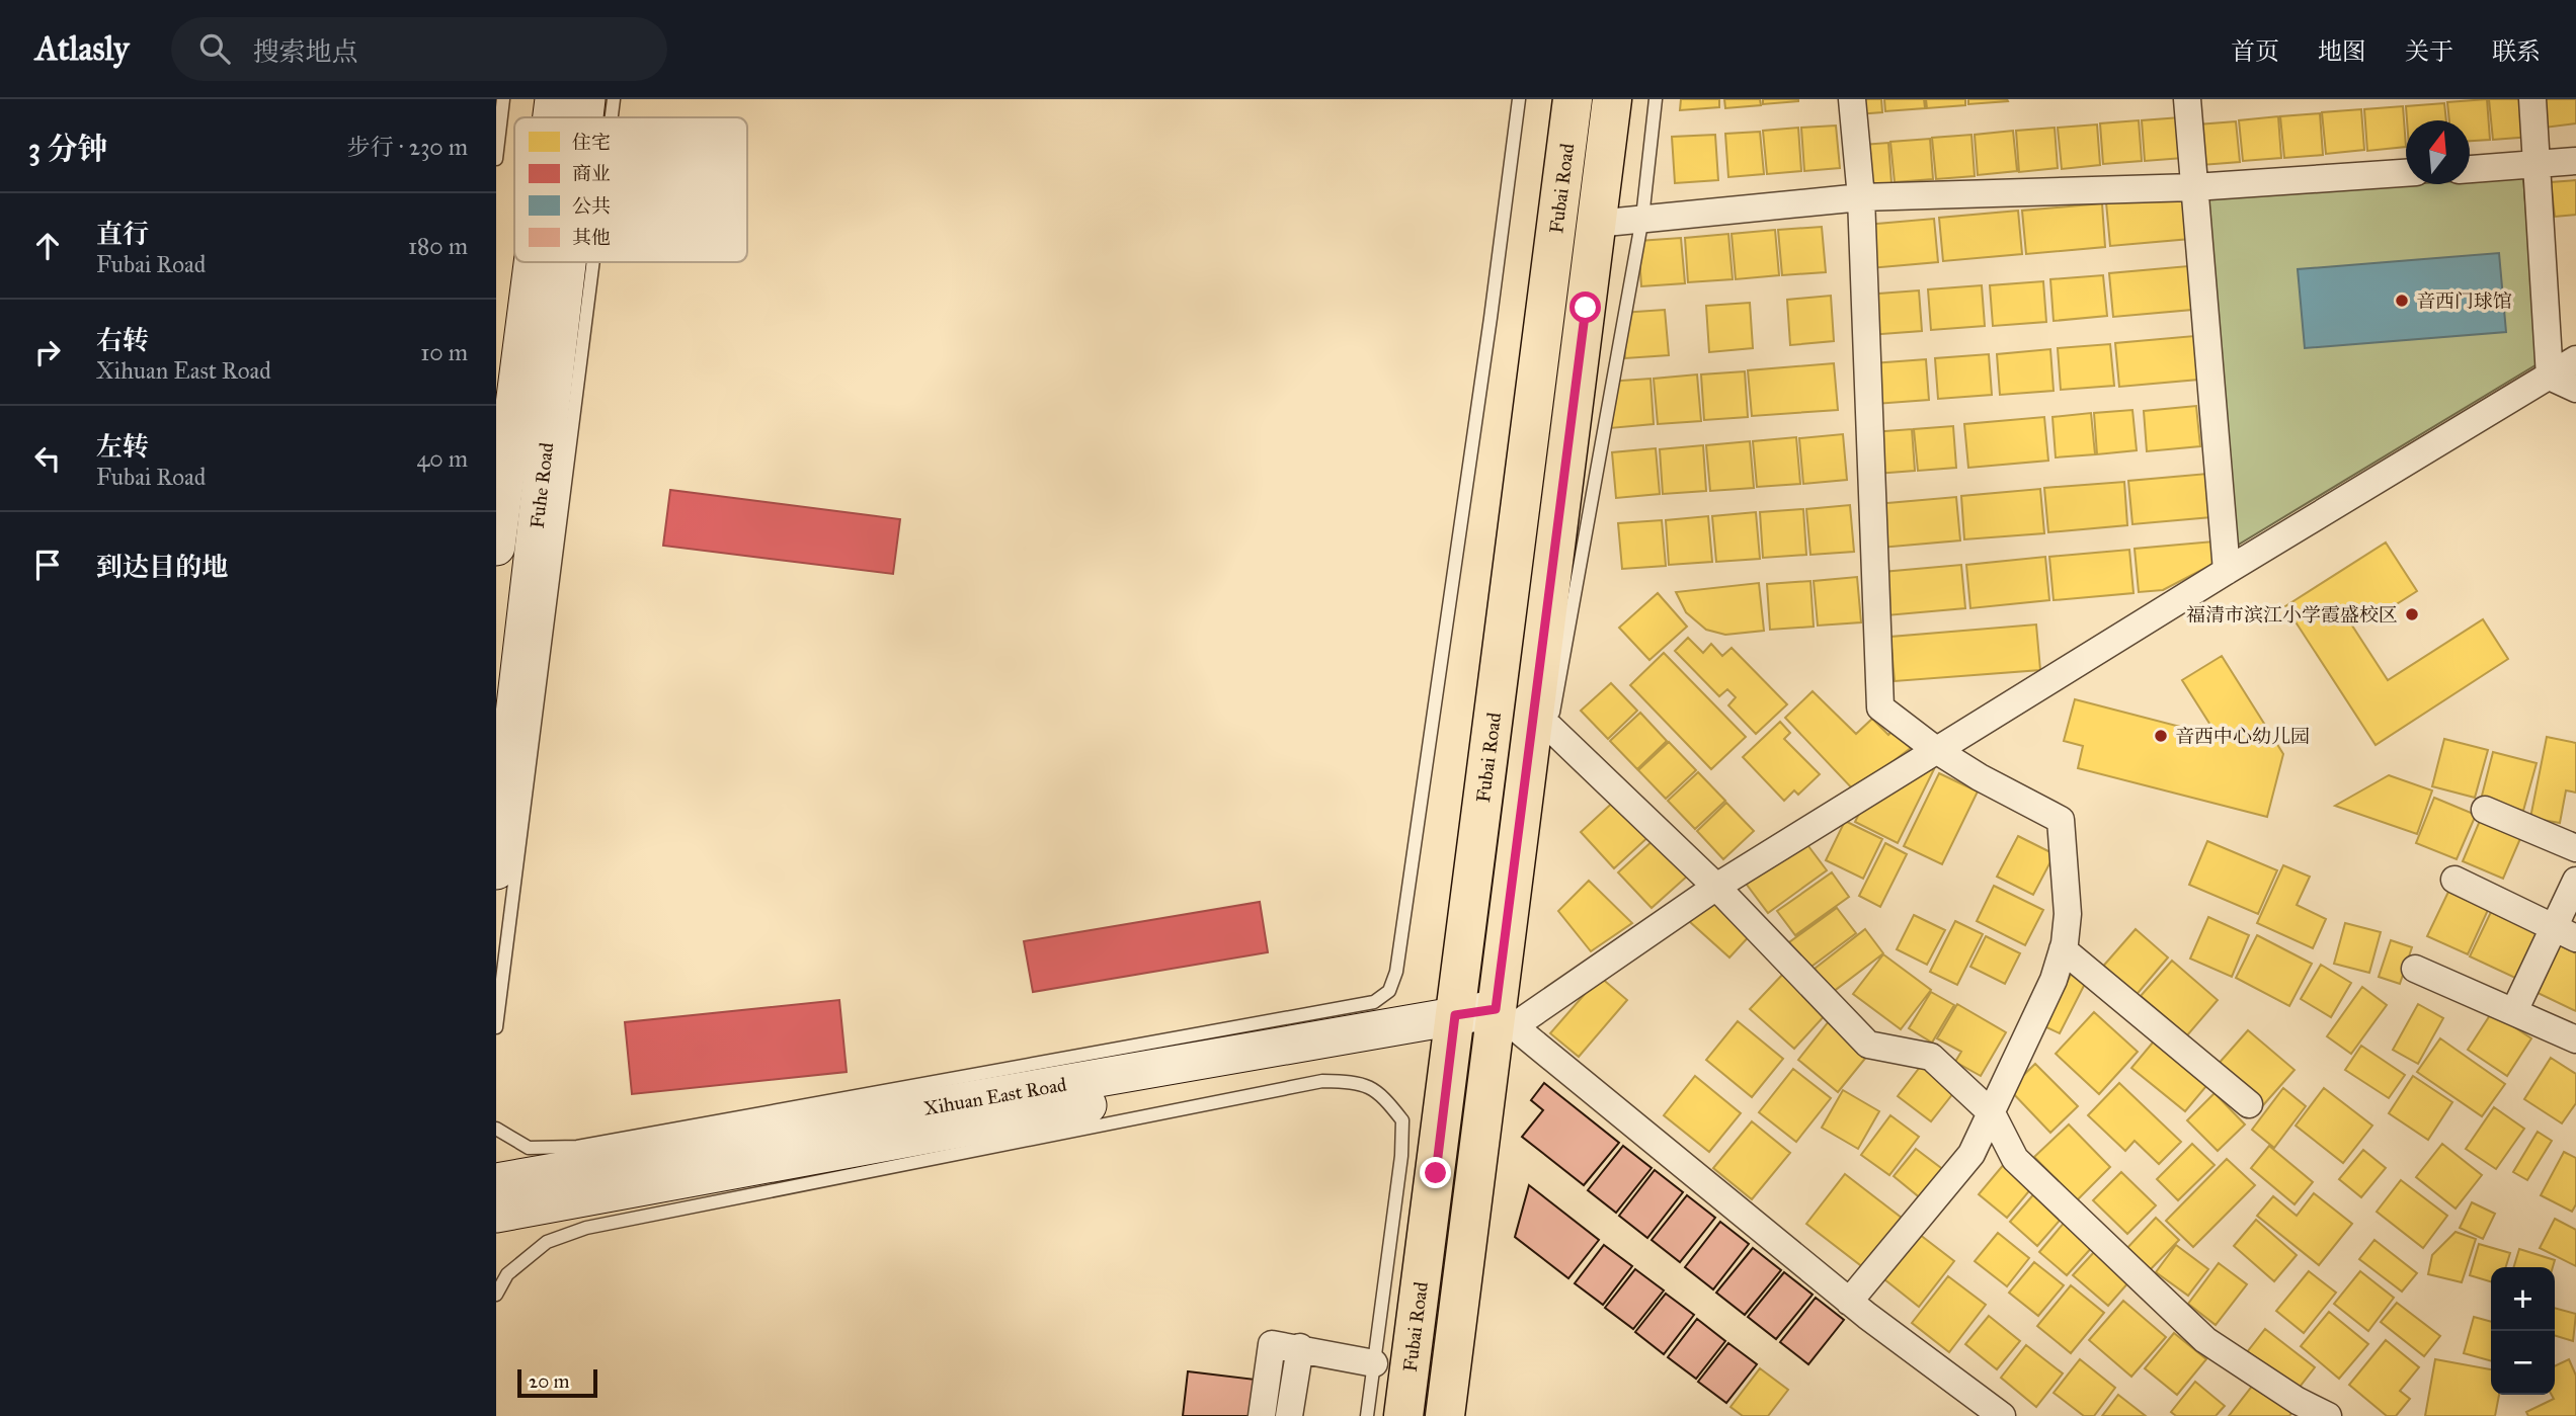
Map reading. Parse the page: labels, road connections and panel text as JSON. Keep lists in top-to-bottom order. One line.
{"streets":{"main road":["Fubai Road"],"street":["Fuhe Road","Xihuan East Road"]},"crossings":[["Fubai Road","Xihuan East Road"]],"places":["音西门球馆","福清市滨江小学霞盛校区","音西中心幼儿园"],"legend":["住宅","商业","公共","其他"],"scale_bar":"20 m","north":"top","page":{"header":"Atlasly","search":"搜索地点","nav":["首页","地图","关于","联系"],"heading":["3 分钟","步行 · 230 m"],"list":[["直行","Fubai Road","180 m"],["右转","Xihuan East Road","10 m"],["左转","Fubai Road","40 m"],"到达目的地"],"map_buttons":["+","−"],"scale":"20 m"}}
